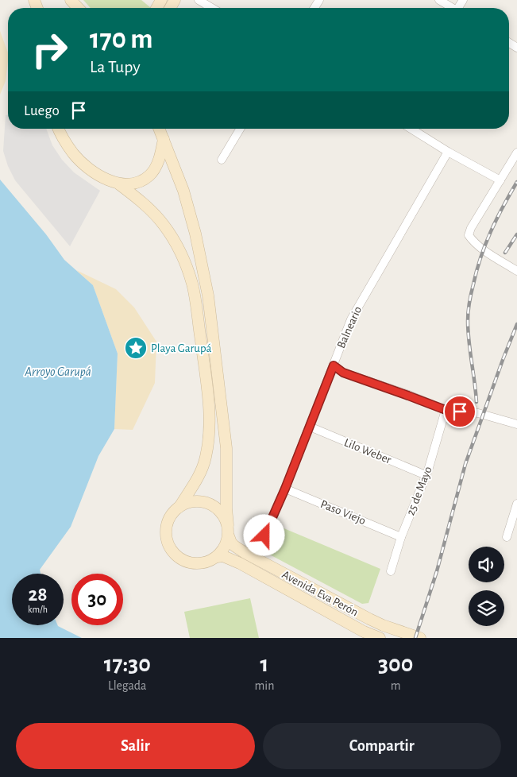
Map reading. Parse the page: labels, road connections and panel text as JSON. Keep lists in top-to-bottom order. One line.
{"streets":{"main road":["Avenida Eva Perón"],"street":["Balneario","Lilo Weber","25 de Mayo","Paso Viejo"]},"crossings":[["Balneario","Lilo Weber"],["Balneario","Paso Viejo"],["Balneario","Avenida Eva Perón"],["Lilo Weber","25 de Mayo"],["25 de Mayo","Paso Viejo"]],"water":["Arroyo Garupá"],"places":{"place":["Playa Garupá"]},"page":{"turn":["170 m","La Tupy"],"then":"Luego","speed":"28 km/h","limit":"30","eta":["17:30","Llegada","1","min","300","m"],"buttons":["Salir","Compartir"]}}
